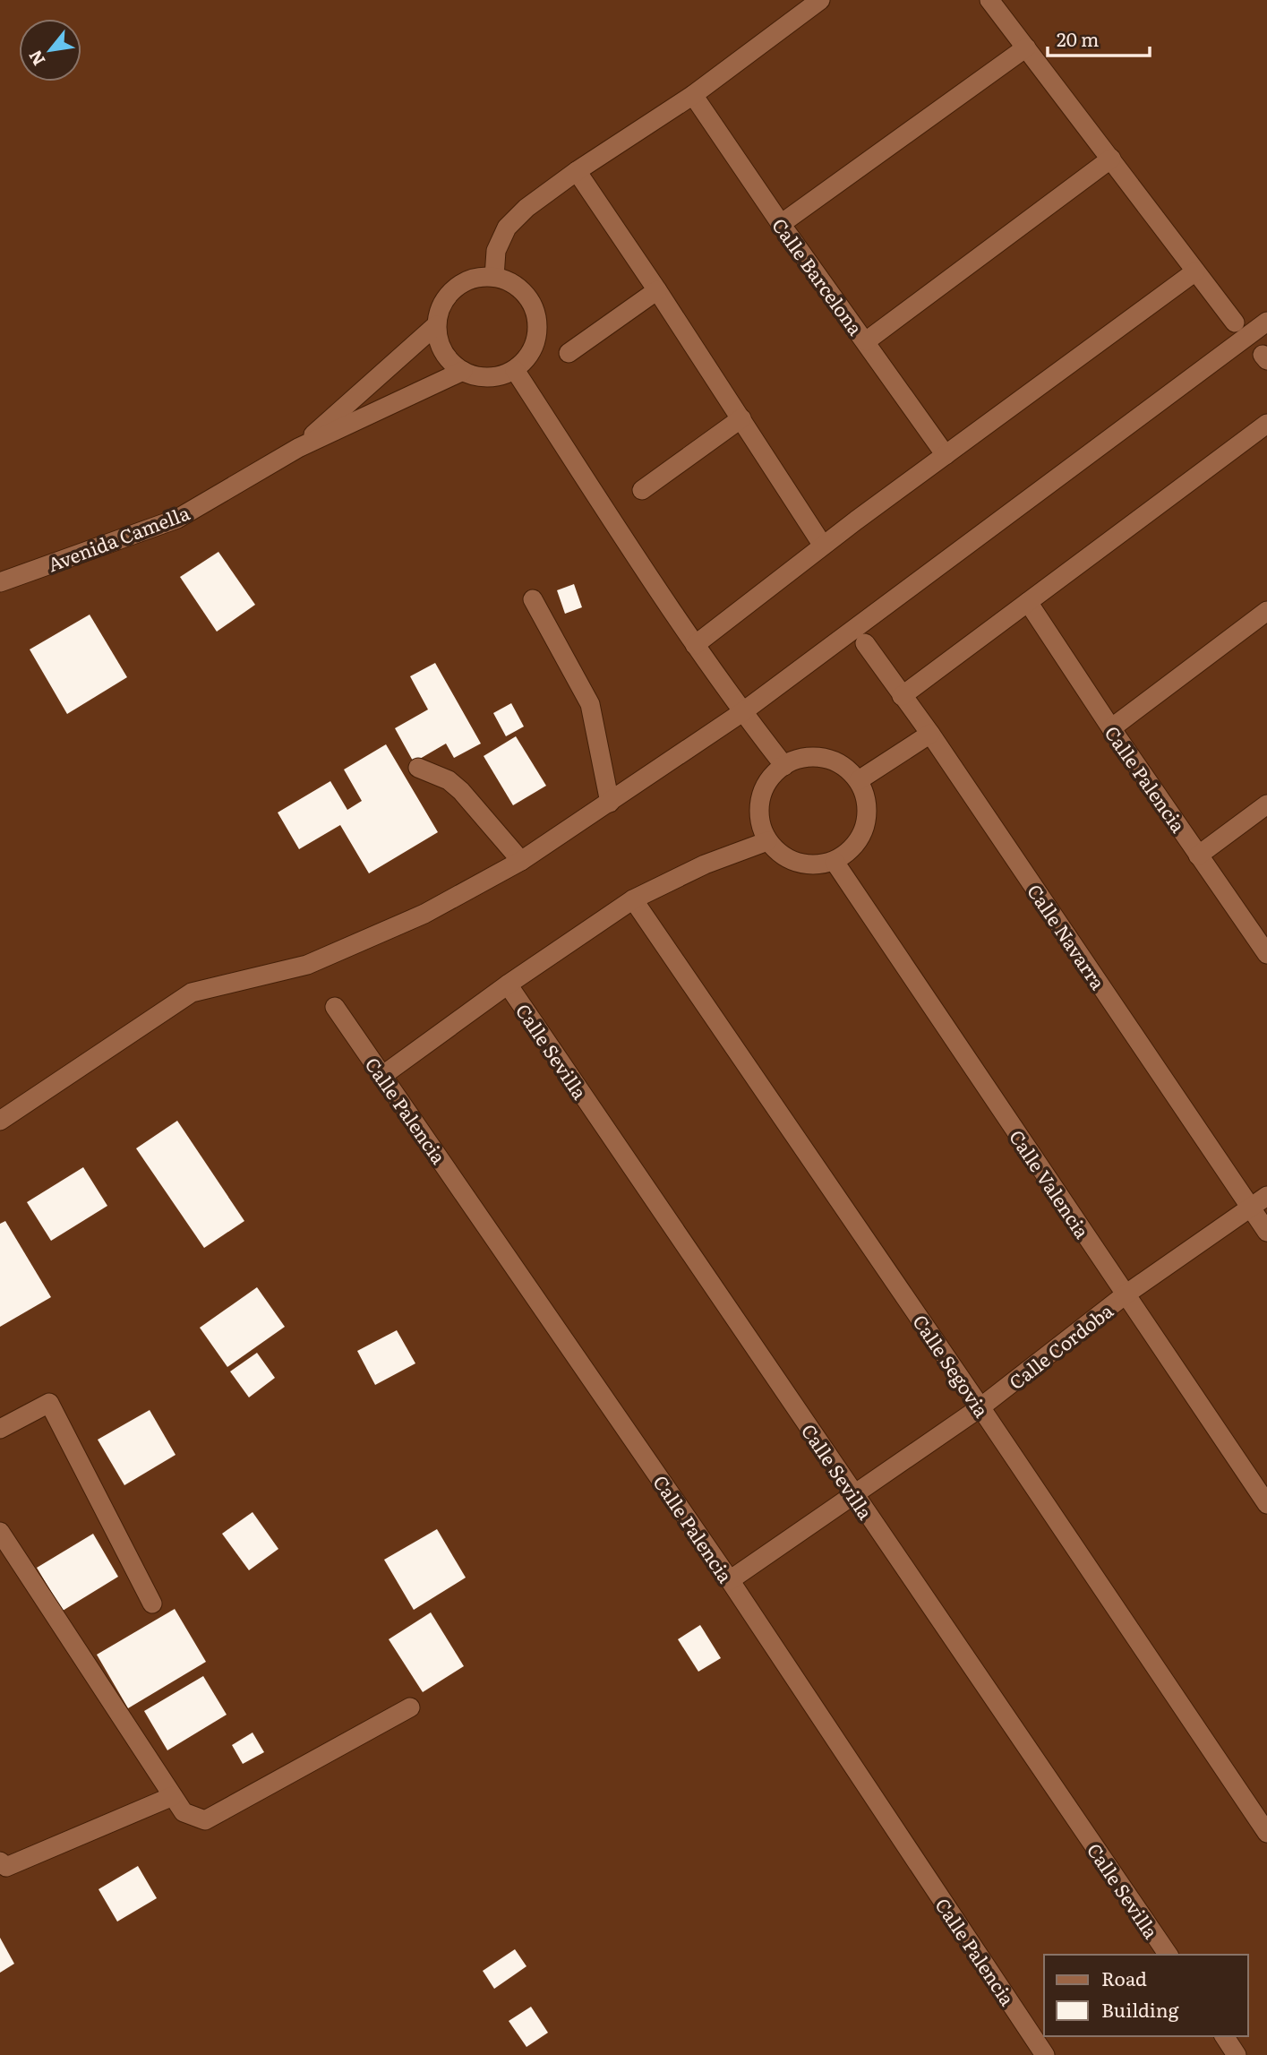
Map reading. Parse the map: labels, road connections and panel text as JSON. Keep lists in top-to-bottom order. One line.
{"streets":{"street":["Calle Barcelona","Avenida Camella","Calle Palencia","Calle Navarra","Calle Sevilla","Calle Valencia","Calle Cordoba","Calle Segovia"]},"crossings":[["Calle Palencia","Calle Cordoba"],["Calle Navarra","Calle Cordoba"],["Calle Sevilla","Calle Cordoba"],["Calle Valencia","Calle Cordoba"],["Calle Cordoba","Calle Segovia"]],"legend":["Road","Building"],"scale_bar":"20 m","north":"bottom left"}
